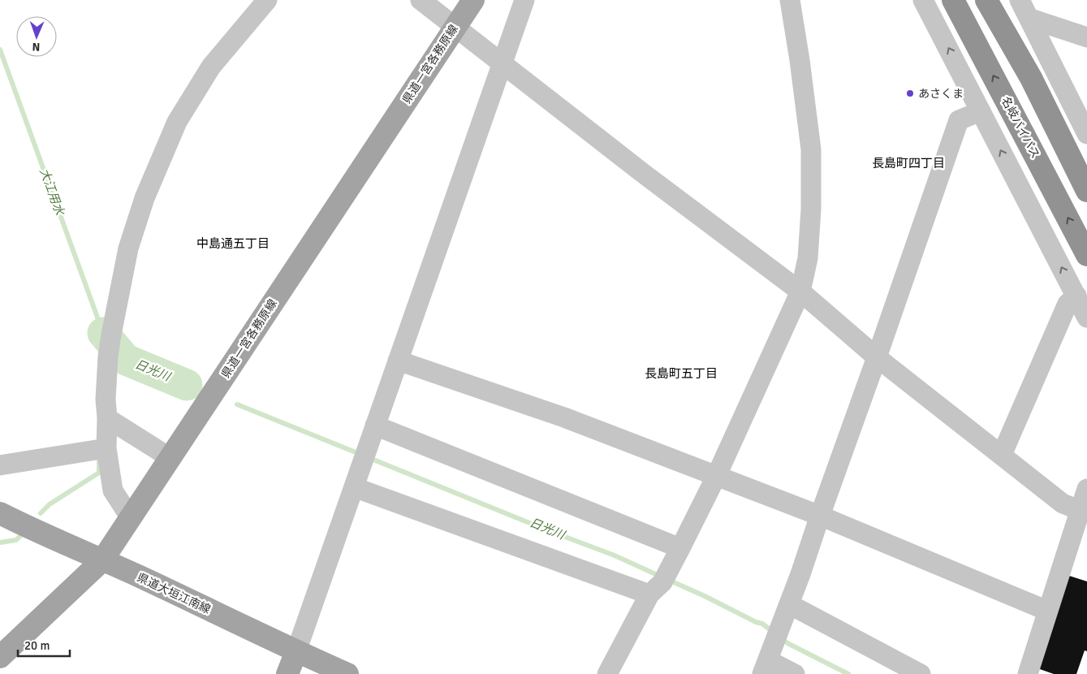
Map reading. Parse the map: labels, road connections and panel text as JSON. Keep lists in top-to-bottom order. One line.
{"streets":{"highway":["名岐バイパス"],"main road":["県道一宮各務原線","県道大垣江南線"]},"crossings":[["県道一宮各務原線","県道大垣江南線"]],"districts":["長島町四丁目","中島通五丁目","長島町五丁目"],"water":["大江用水","日光川"],"places":["あさくま"],"scale_bar":"20 m","north":"bottom"}
